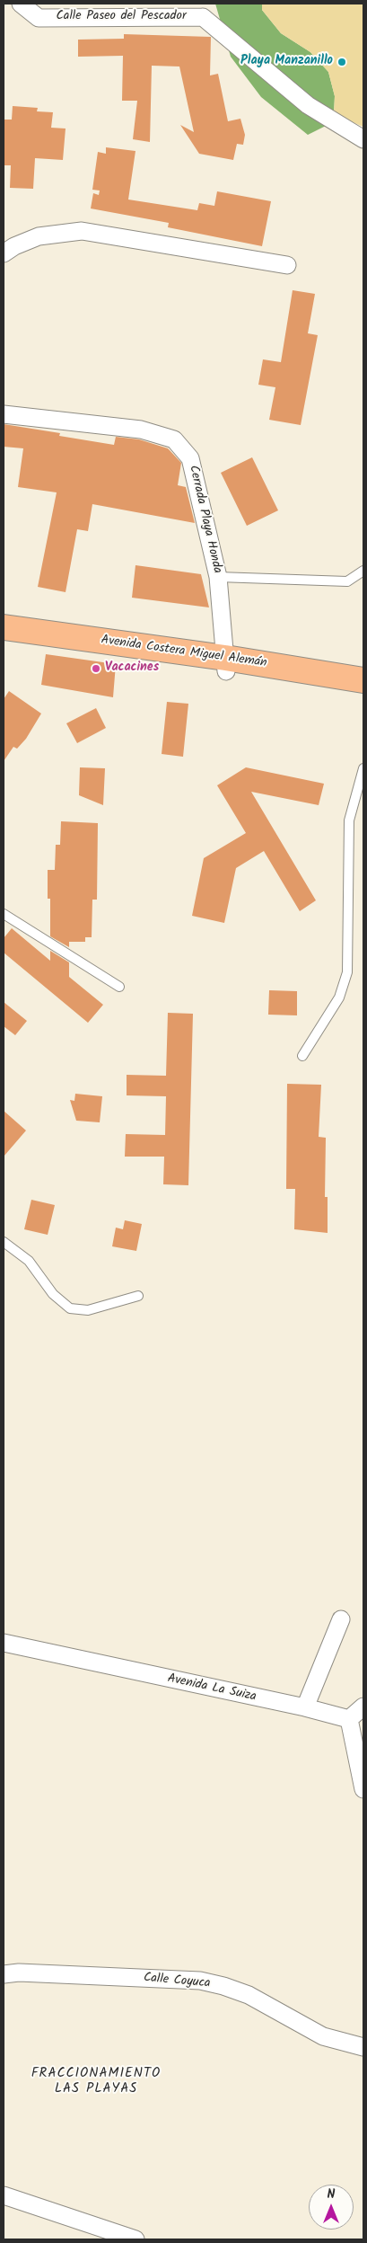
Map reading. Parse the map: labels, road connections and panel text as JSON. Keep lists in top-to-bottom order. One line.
{"streets":{"main road":["Avenida Costera Miguel Alemán"],"street":["Calle Paseo del Pescador","Cerrada Playa Honda","Avenida La Suiza","Calle Coyuca"]},"crossings":[["Cerrada Playa Honda","Avenida Costera Miguel Alemán"]],"districts":["FRACCIONAMIENTO LAS PLAYAS"],"places":["Playa Manzanillo","Vacacines"],"north":"top"}
